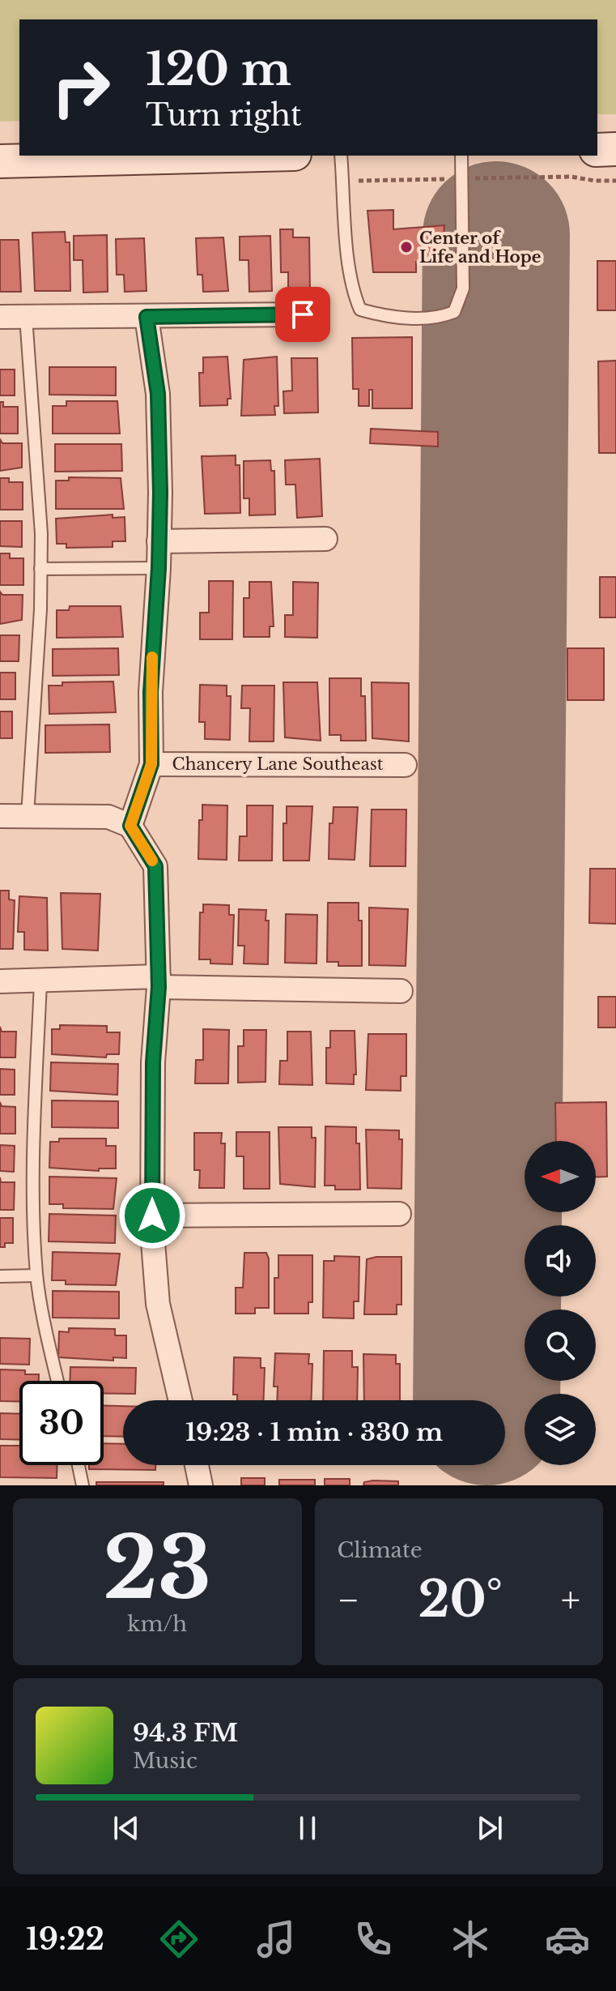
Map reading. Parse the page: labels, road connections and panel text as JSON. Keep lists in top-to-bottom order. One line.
{"streets":{"street":["Chancery Lane Southeast"]},"places":["Center of Life and Hope"],"north":"left","page":{"turn":["120 m","Turn right"],"limit":"30","trip":"19:23 · 1 min · 330 m","tile":[["23","km/h"],"Climate"],"heat":["−","20°","+"],"song":["94.3 FM","Music"],"tabs":"19:22"}}
